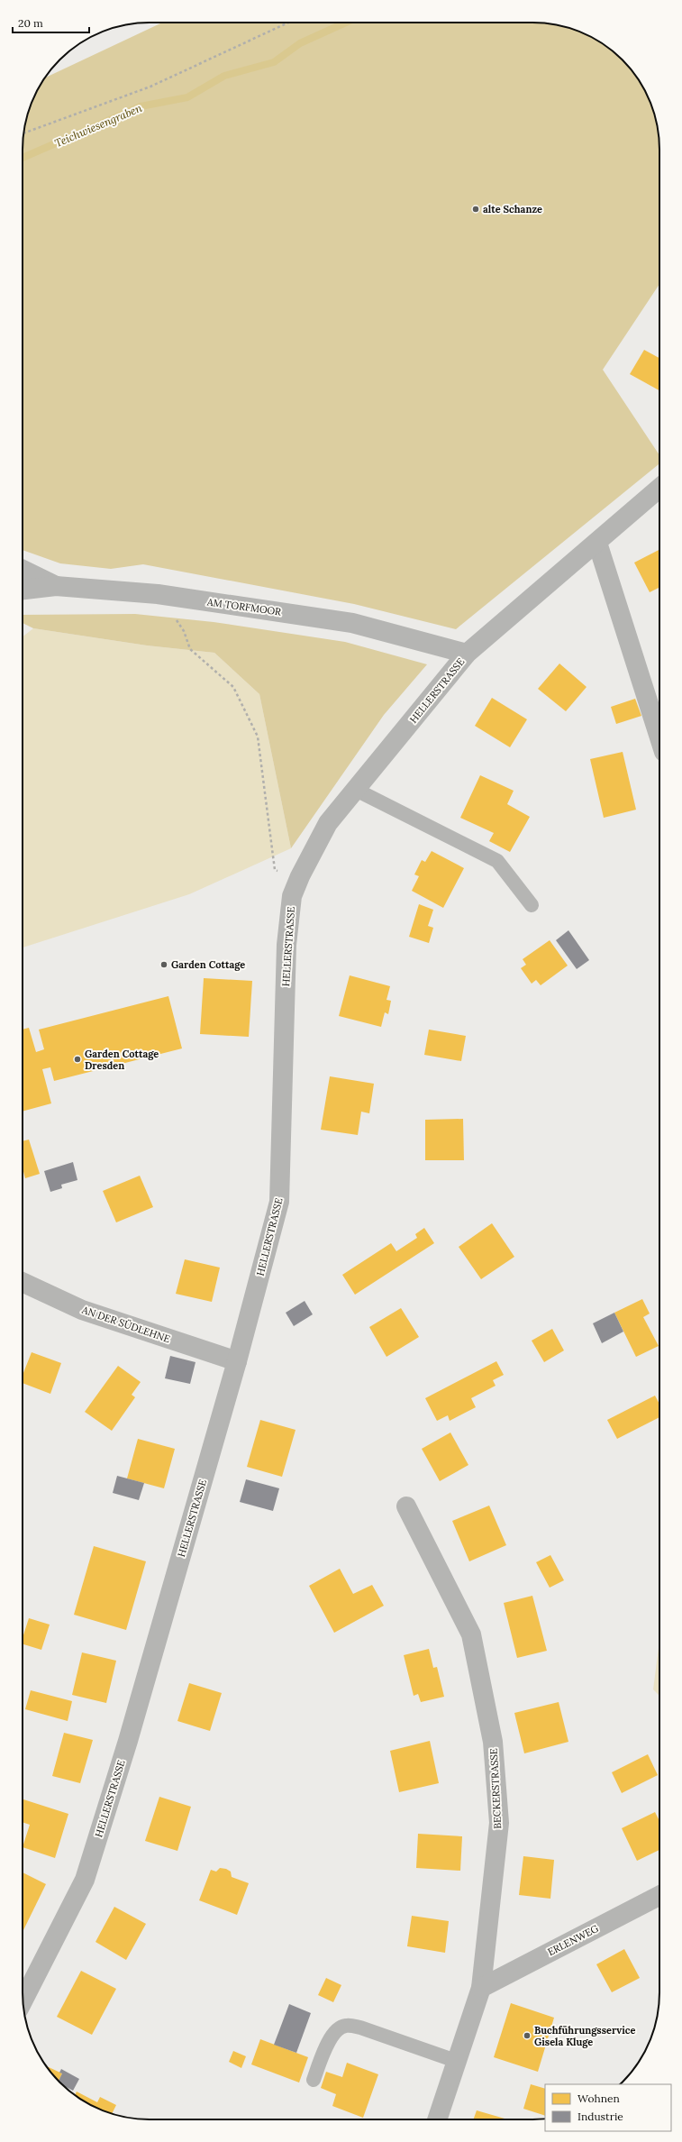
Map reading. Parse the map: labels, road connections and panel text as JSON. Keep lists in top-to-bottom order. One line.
{"streets":{"street":["AM TORFMOOR","HELLERSTRASSE","AN DER SÜDLEHNE","BECKERSTRASSE","ERLENWEG"]},"crossings":[["AM TORFMOOR","HELLERSTRASSE"],["HELLERSTRASSE","AN DER SÜDLEHNE"],["BECKERSTRASSE","ERLENWEG"]],"water":["Teichwiesengraben"],"places":["alte Schanze","Garden Cottage","Garden Cottage Dresden","Buchführungsservice Gisela Kluge"],"legend":["Wohnen","Industrie"],"scale_bar":"20 m"}
